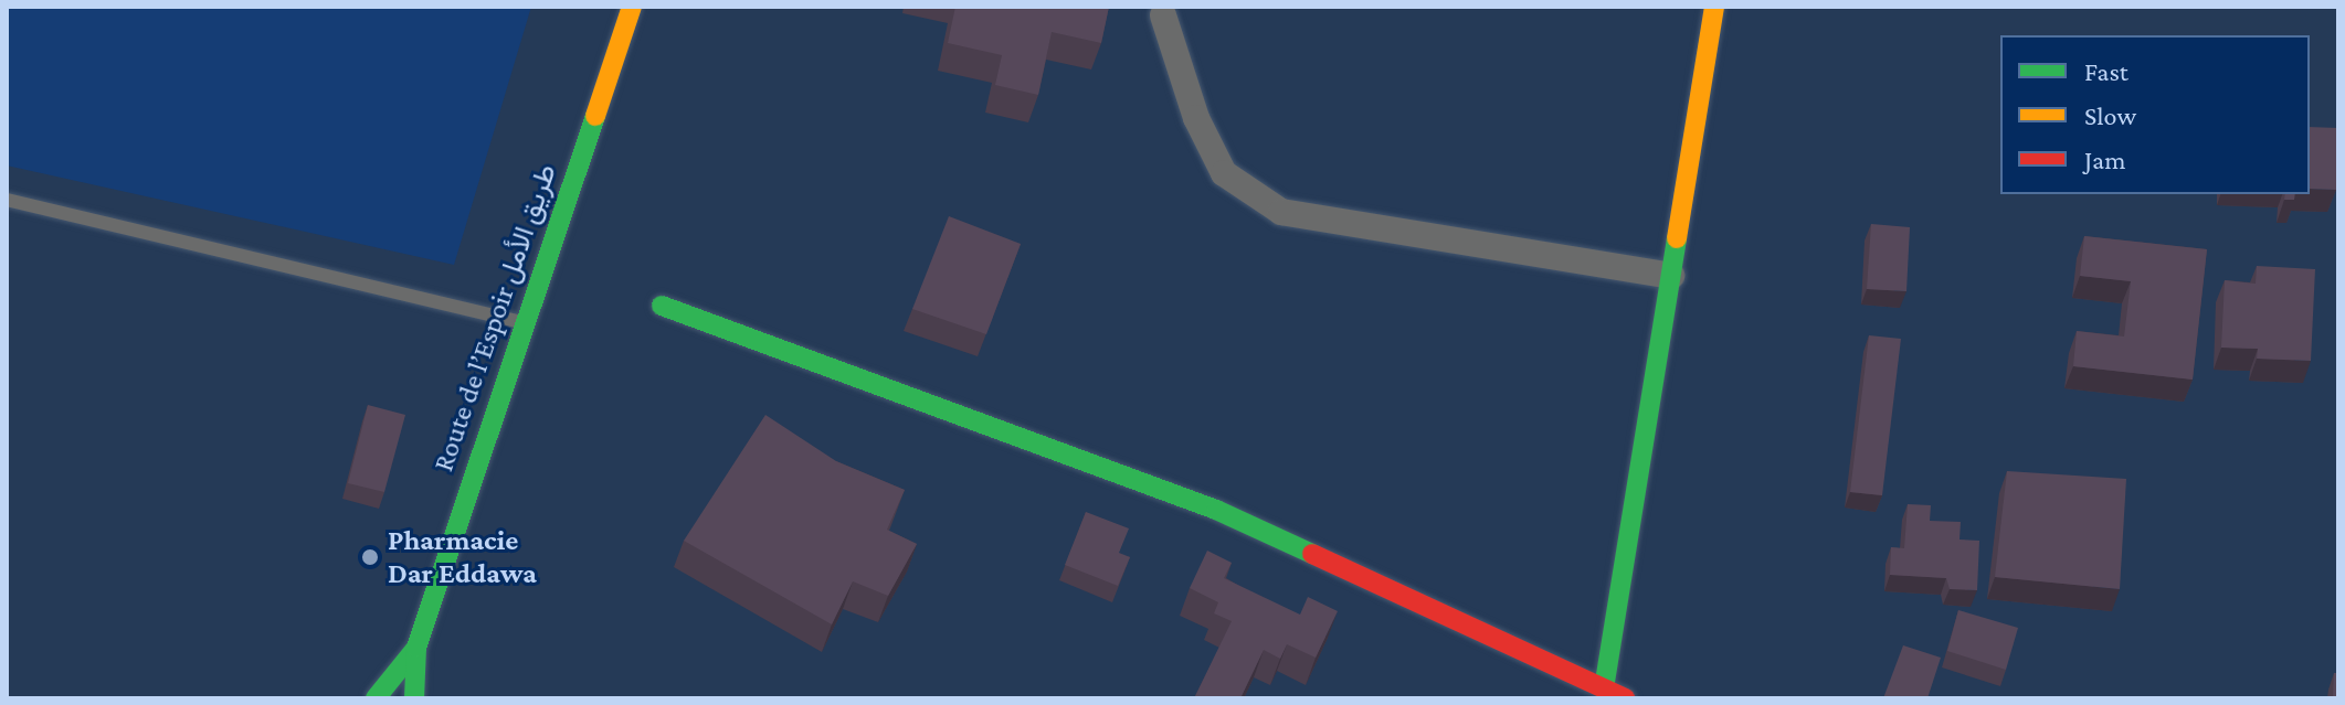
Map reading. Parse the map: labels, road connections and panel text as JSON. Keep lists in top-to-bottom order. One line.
{"streets":{"street":["Route de l’Espoir طريق الأمل"]},"places":["Pharmacie Dar Eddawa"],"legend":["Fast","Slow","Jam"]}
